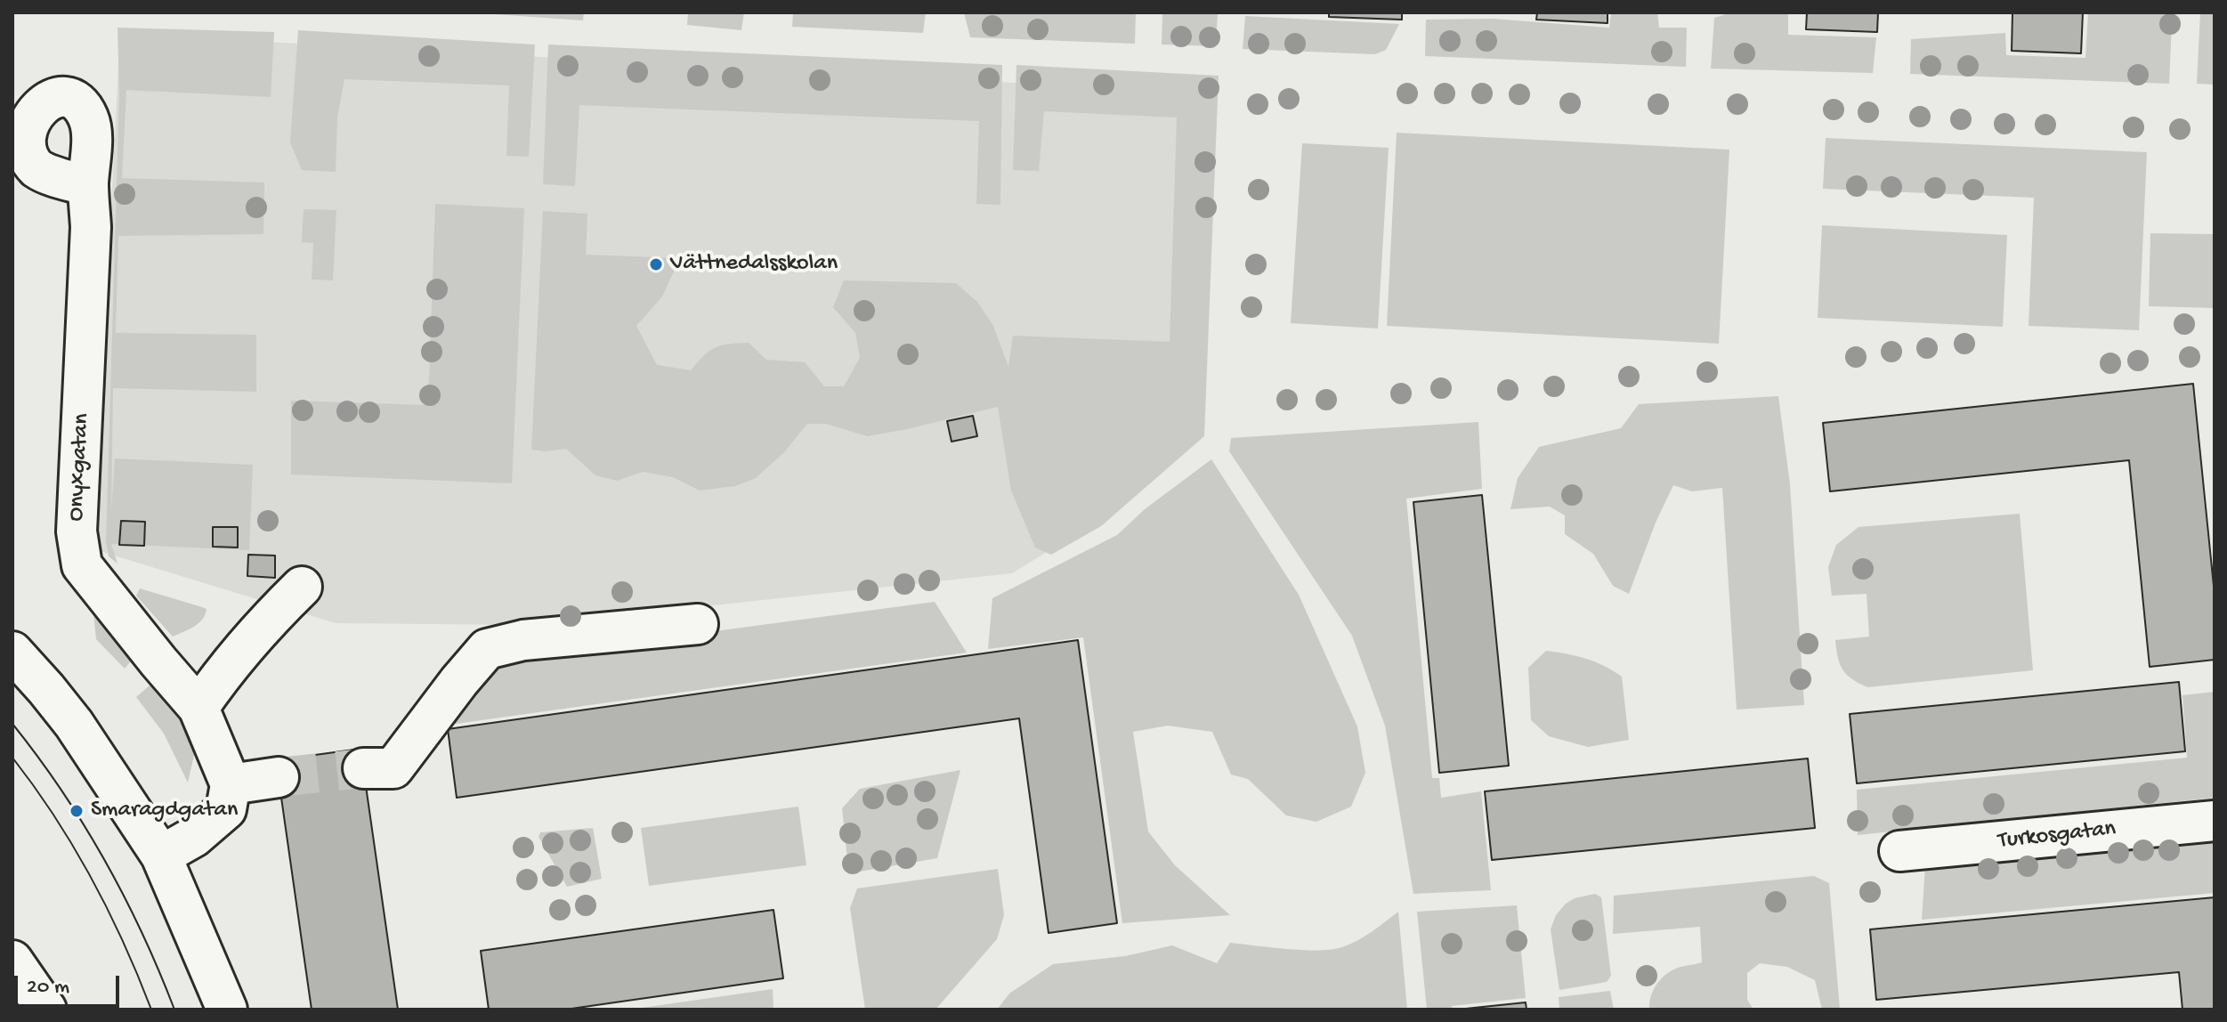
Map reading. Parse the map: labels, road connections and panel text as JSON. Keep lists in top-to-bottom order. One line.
{"streets":{"street":["Onyxgatan","Turkosgatan"]},"places":["Vättnedalsskolan","Smaragdgatan"],"scale_bar":"20 m"}
